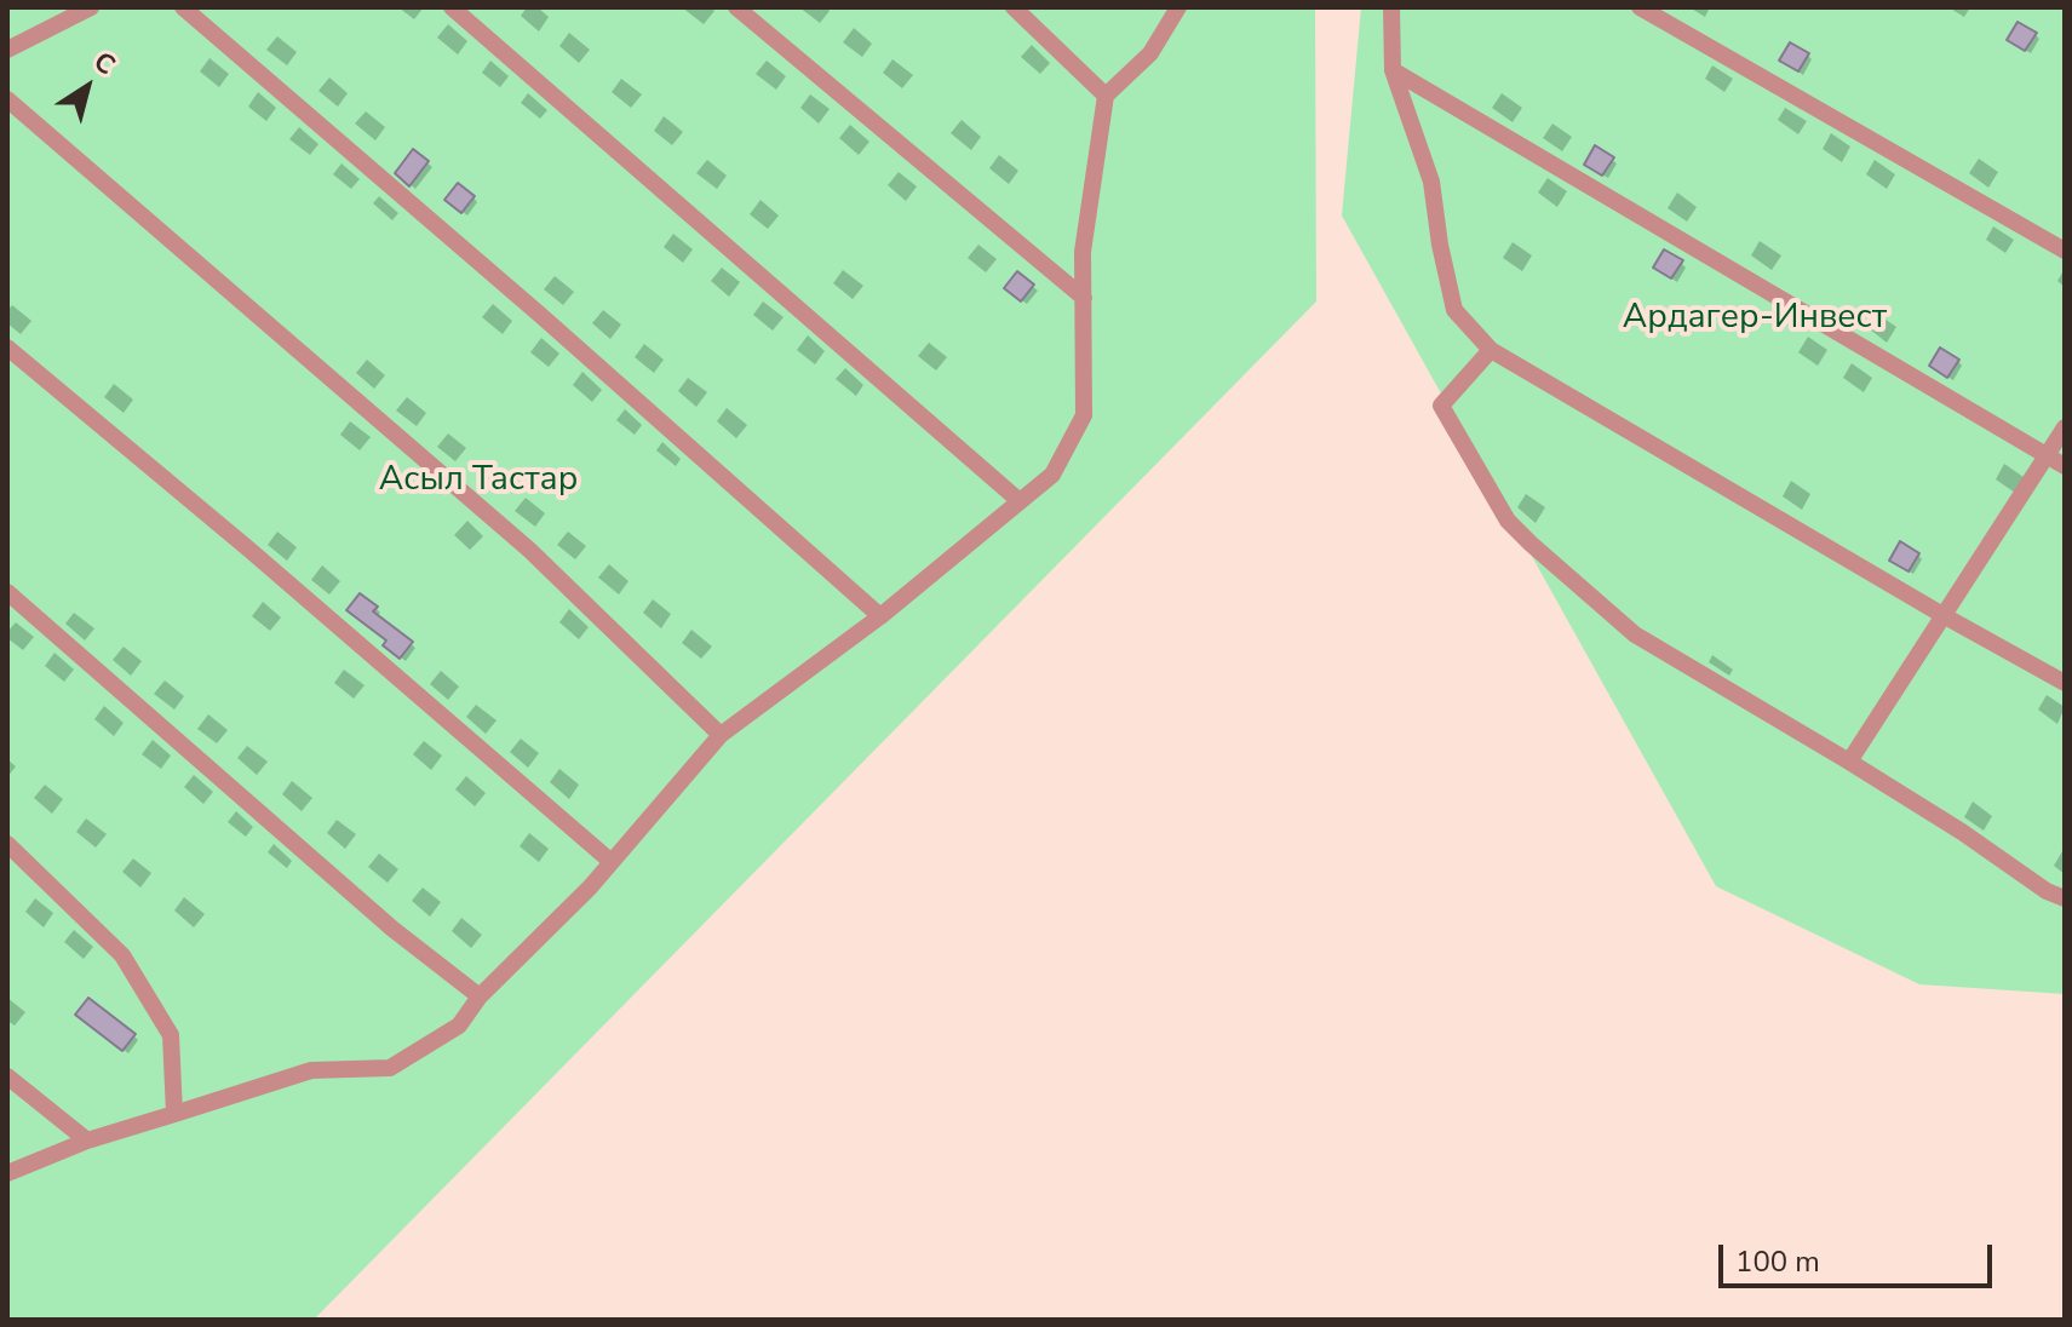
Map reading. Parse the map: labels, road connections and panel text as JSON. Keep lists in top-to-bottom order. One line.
{"parks":["Ардагер-Инвест","Асыл Тастар"],"scale_bar":"100 m","north":"top right"}
